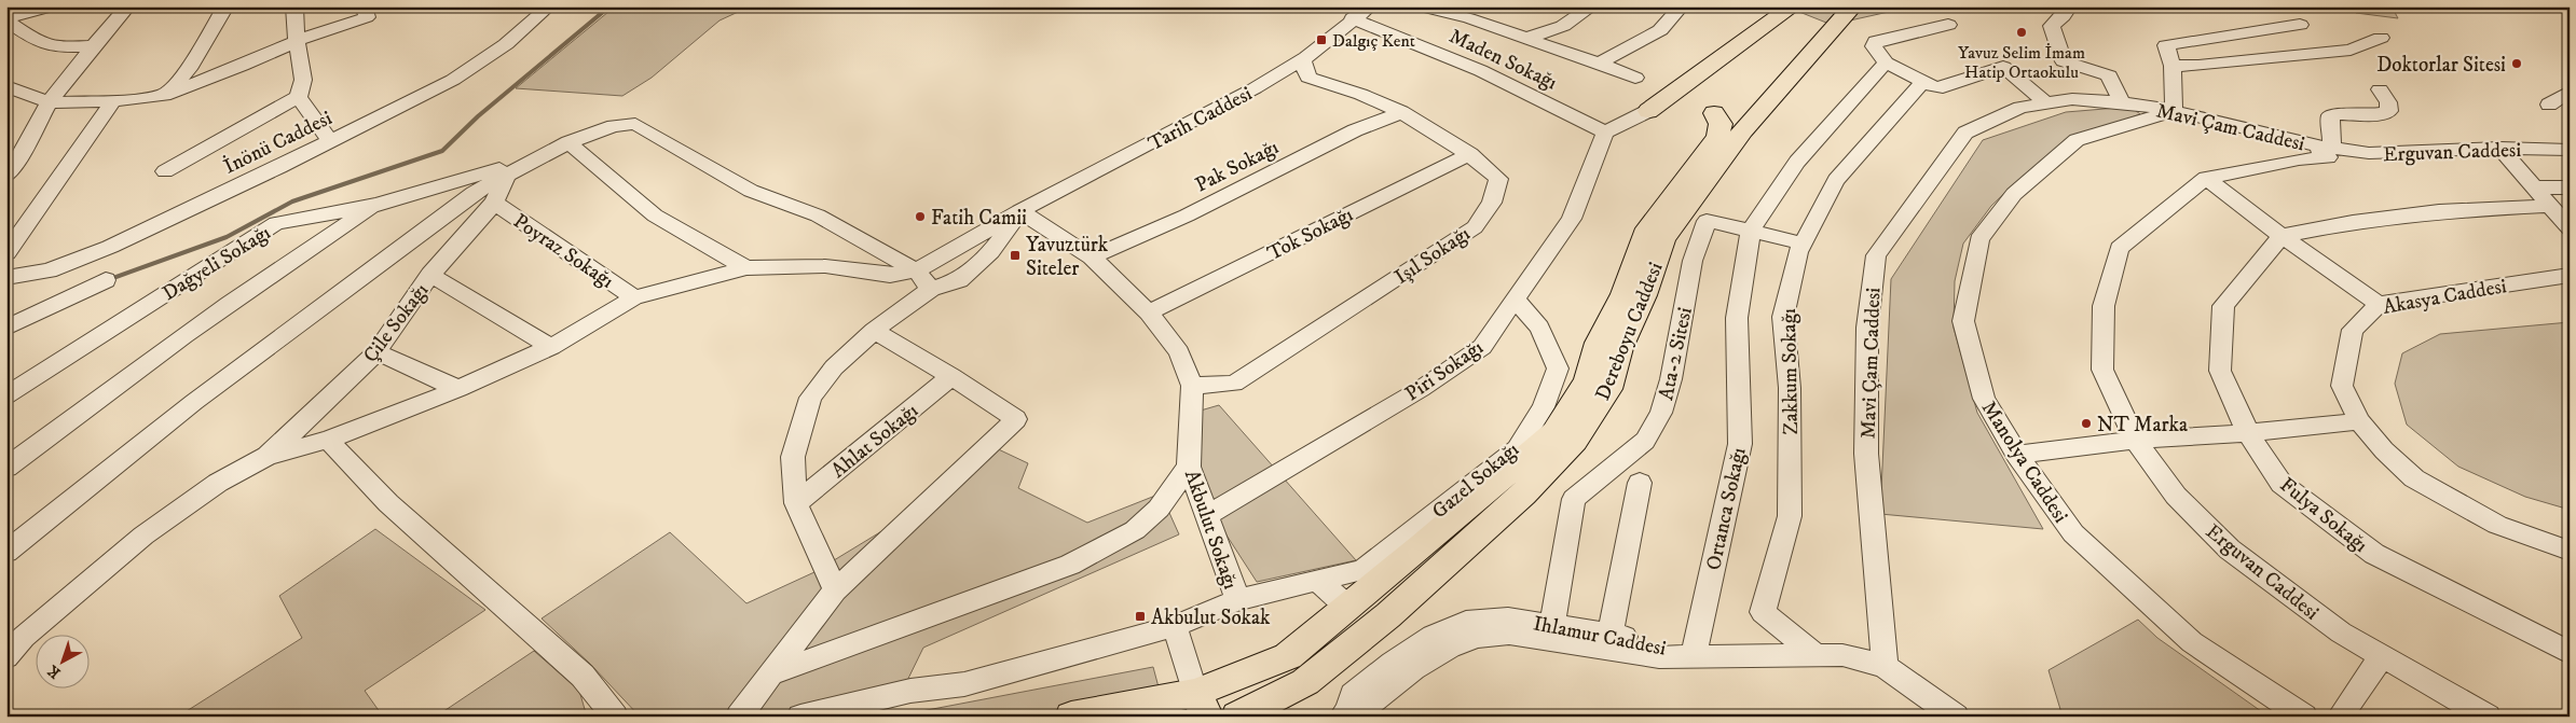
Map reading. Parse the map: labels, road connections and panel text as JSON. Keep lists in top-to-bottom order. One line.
{"streets":{"main road":["Dereboyu Caddesi"],"street":["Maden Sokağı","Tarih Caddesi","Mavi Çam Caddesi","İnönü Caddesi","Erguvan Caddesi","Pak Sokağı","Tok Sokağı","Poyraz Sokağı","Işıl Sokağı","Dağyeli Sokağı","Akasya Caddesi","Çile Sokağı","Ata-2 Sitesi","Piri Sokağı","Zakkum Sokağı","Ahlat Sokağı","Manolya Caddesi","Gazel Sokağı","Ortanca Sokağı","Fulya Sokağı","Akbulut Sokağı","Ihlamur Caddesi"]},"crossings":[["Maden Sokağı","Tarih Caddesi"],["Maden Sokağı","Piri Sokağı"],["Tarih Caddesi","Işıl Sokağı"],["Tarih Caddesi","Ahlat Sokağı"],["Tarih Caddesi","Akbulut Sokağı"],["Mavi Çam Caddesi","Erguvan Caddesi"],["Mavi Çam Caddesi","Manolya Caddesi"],["Mavi Çam Caddesi","Ihlamur Caddesi"],["Pak Sokağı","Işıl Sokağı"],["Pak Sokağı","Akbulut Sokağı"],["Tok Sokağı","Işıl Sokağı"],["Tok Sokağı","Akbulut Sokağı"],["Poyraz Sokağı","Çile Sokağı"],["Işıl Sokağı","Akbulut Sokağı"],["Ata-2 Sitesi","Zakkum Sokağı"],["Ata-2 Sitesi","Ortanca Sokağı"],["Ata-2 Sitesi","Ihlamur Caddesi"],["Piri Sokağı","Gazel Sokağı"],["Piri Sokağı","Akbulut Sokağı"],["Zakkum Sokağı","Ihlamur Caddesi"],["Gazel Sokağı","Akbulut Sokağı"],["Ortanca Sokağı","Ihlamur Caddesi"]],"places":{"other":["Yavuz Selim İmam Hatip Ortaokulu","Doktorlar Sitesi","Fatih Camii","NT Marka"],"transit":["Dalgıç Kent","Yavuztürk Siteler","Akbulut Sokak"]},"north":"bottom left"}
